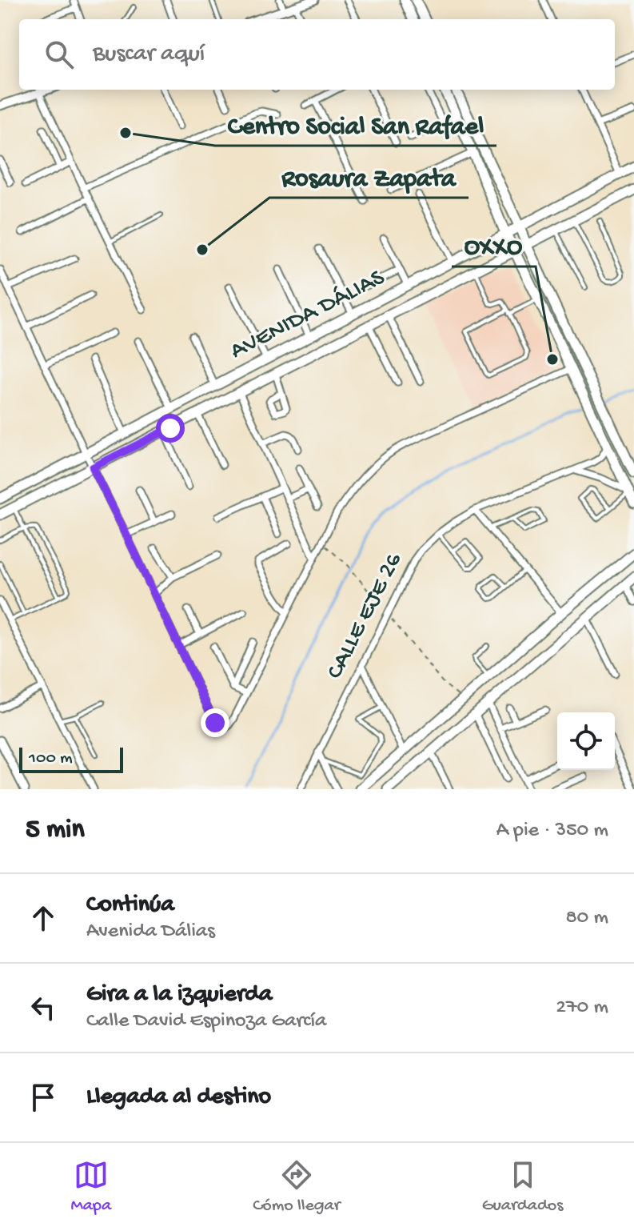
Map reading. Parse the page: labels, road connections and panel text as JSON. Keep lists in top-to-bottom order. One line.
{"streets":{"main road":["AVENIDA DÁLIAS"],"street":["CALLE EJE 26"]},"places":["Centro Social San Rafael","Rosaura Zapata","OXXO"],"scale_bar":"100 m","page":{"search":"Buscar aquí","scale":"100 m","heading":["5 min","A pie · 350 m"],"list":[["Continúa","Avenida Dálias","80 m"],["Gira a la izquierda","Calle David Espinoza García","270 m"],"Llegada al destino"],"nav":["Mapa","Cómo llegar","Guardados"]}}
